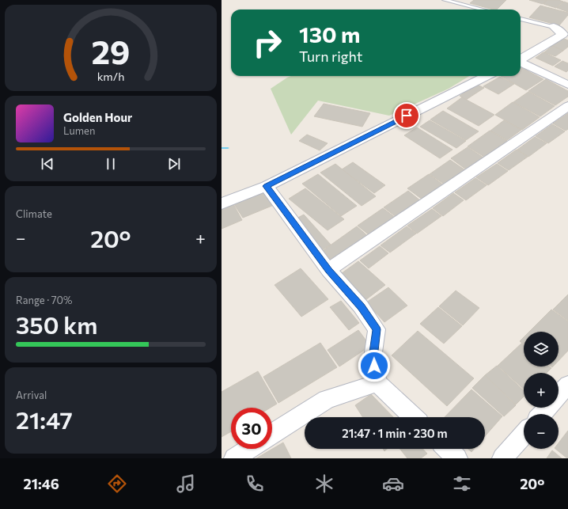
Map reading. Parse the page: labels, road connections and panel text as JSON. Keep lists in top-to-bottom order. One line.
{"page":{"turn":["130 m","Turn right"],"song":["Golden Hour","Lumen"],"tile":["Climate",["Range · 70%","350 km"],["Arrival","21:47"]],"heat":["−","20°","+"],"map_buttons":["+","−"],"limit":"30","trip":"21:47 · 1 min · 230 m","tabs":["21:46","20°"],"gauge":["29","km/h"]}}
